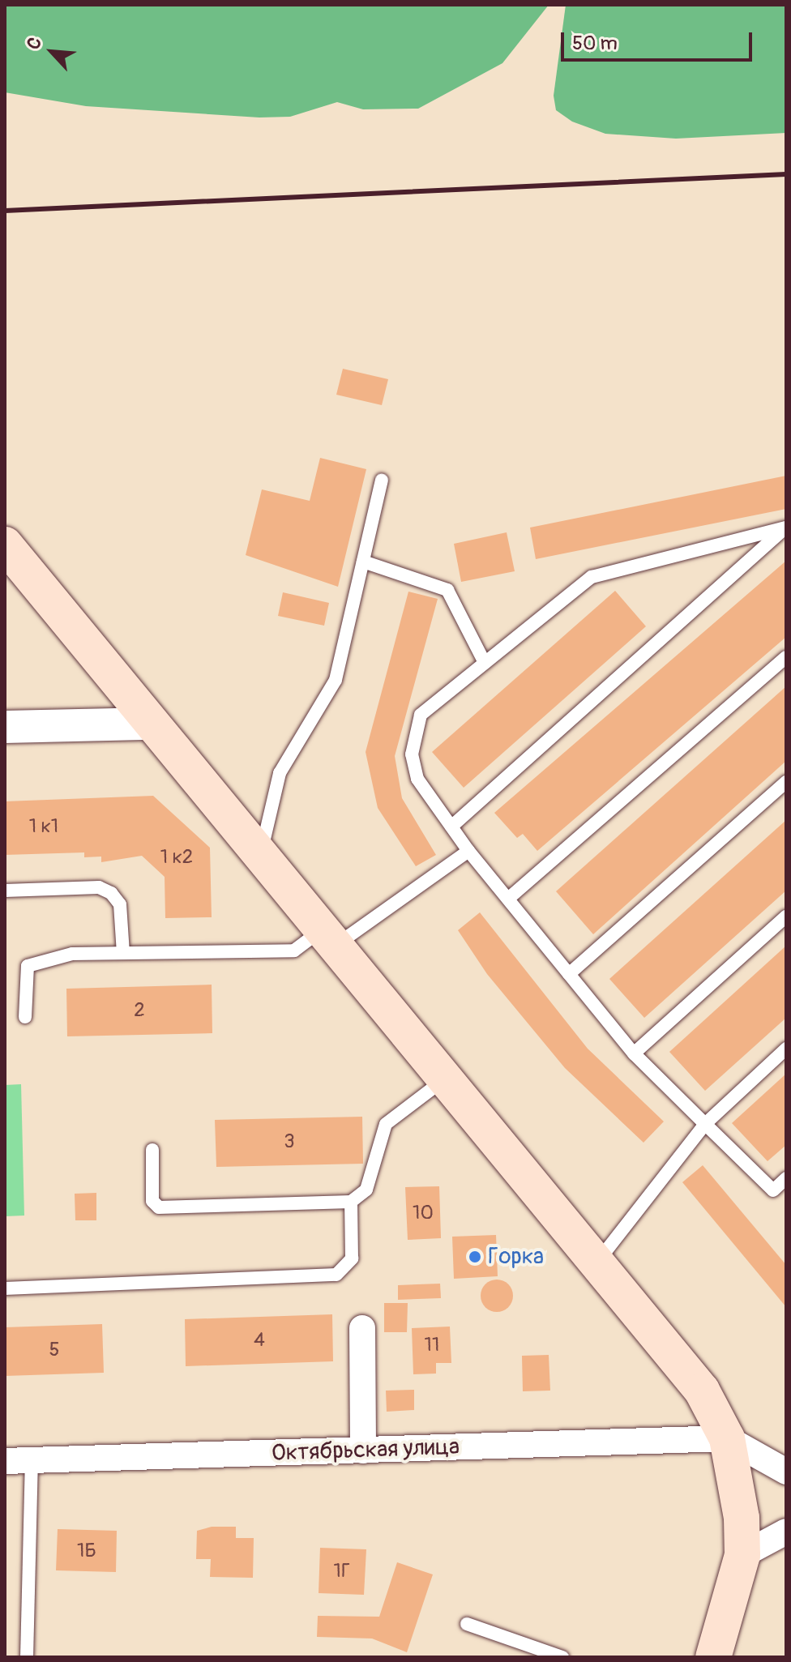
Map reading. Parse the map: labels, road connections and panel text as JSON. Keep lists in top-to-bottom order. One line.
{"streets":{"street":["Октябрьская улица"]},"places":["Горка"],"house_numbers":["1 к1","1 к2","2","3","10","4","11","5","1Б","1Г"],"scale_bar":"50 m","north":"top left"}
